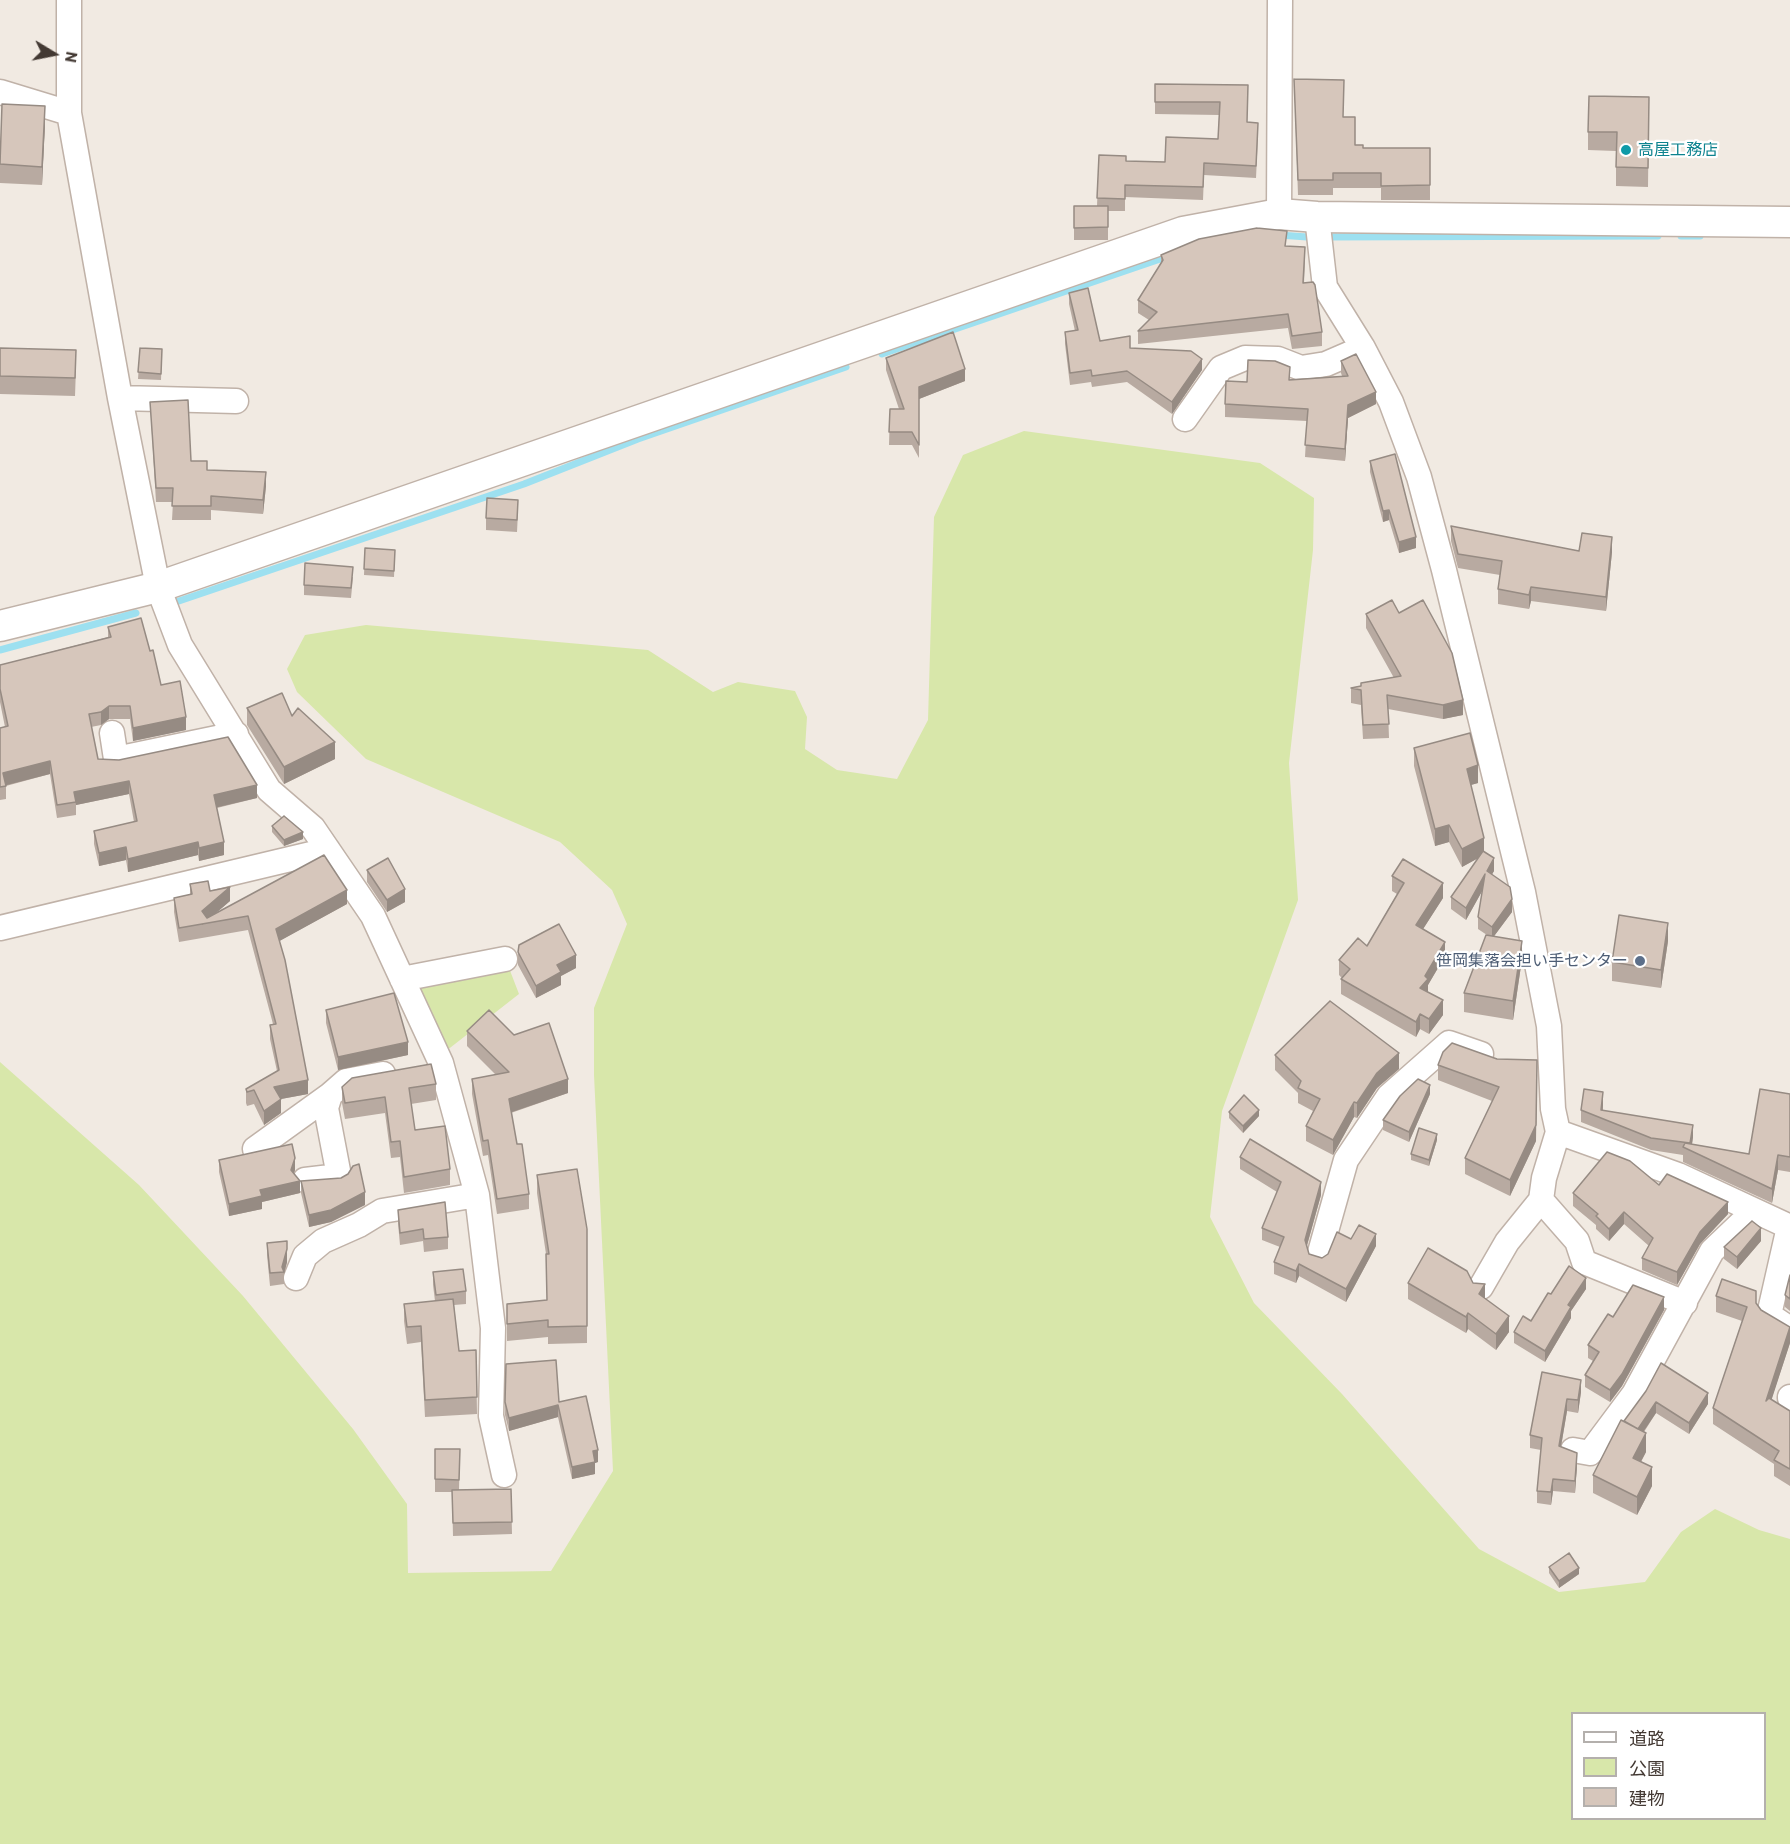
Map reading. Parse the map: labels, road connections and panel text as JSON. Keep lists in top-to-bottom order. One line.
{"places":["高屋工務店","笹岡集落会担い手センター"],"legend":["道路","公園","建物"],"north":"right"}
